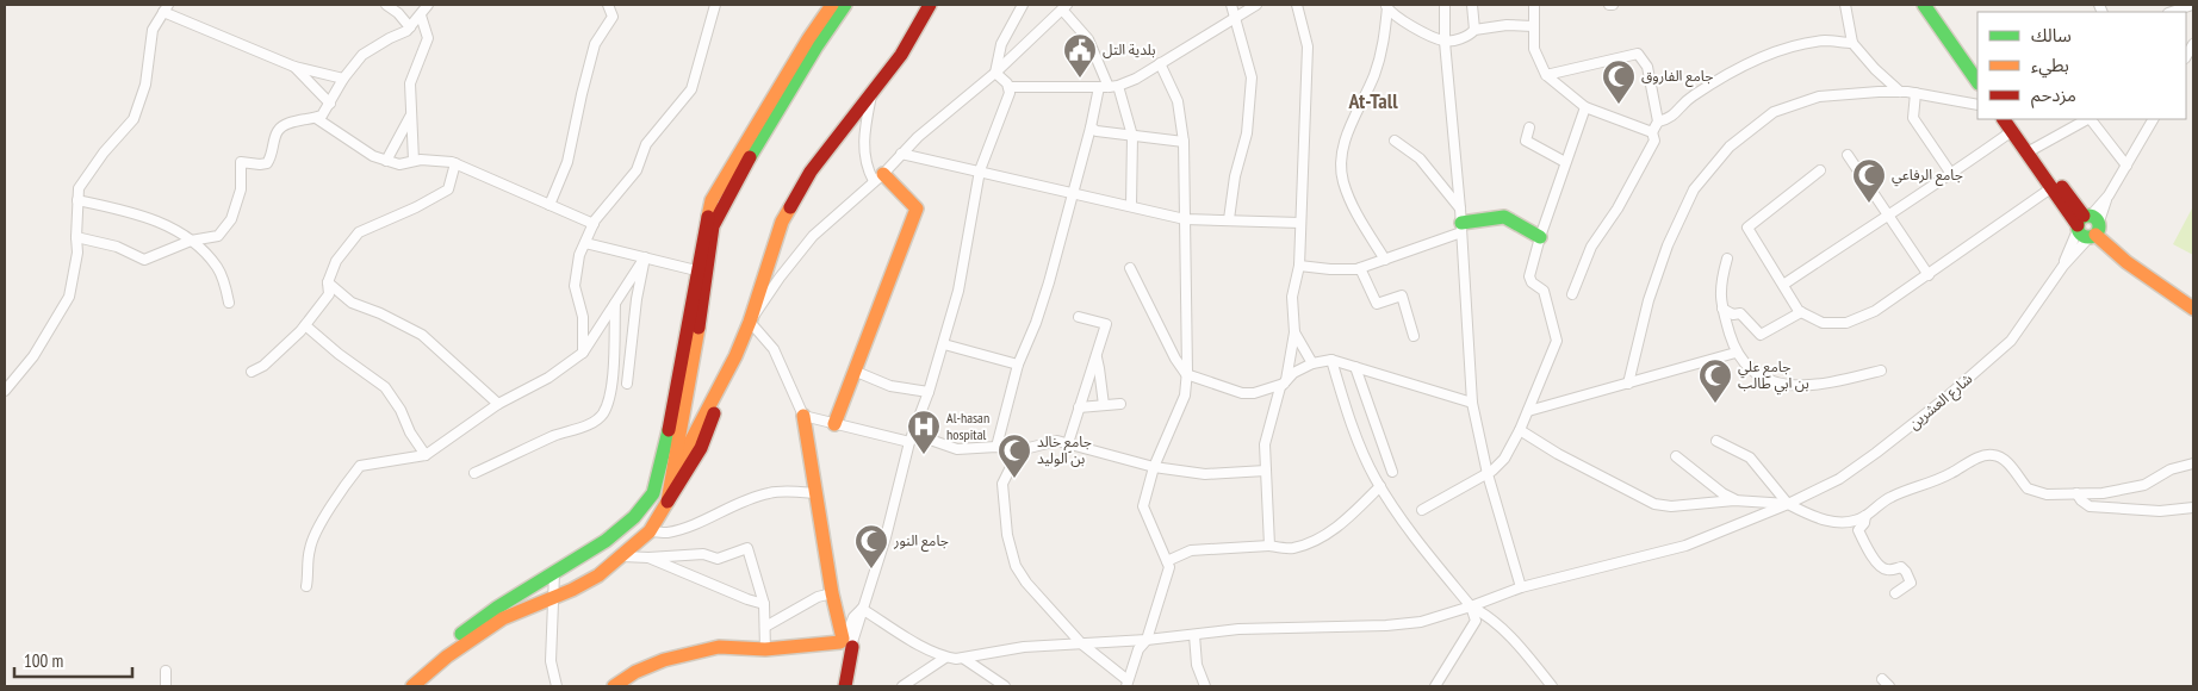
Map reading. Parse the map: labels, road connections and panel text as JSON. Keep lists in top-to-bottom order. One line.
{"streets":{"street":["شارع العشرين"]},"districts":["At-Tall"],"places":{"public building":["بلدية التل"],"mosque":["جامع الفاروق","جامع الرفاعي","جامع علي بن ابي طالب","جامع خالد بن الوليد","جامع النور"],"hospital":["Al-hasan hospital"]},"legend":["سالك","بطيء","مزدحم"],"scale_bar":"100 m"}
